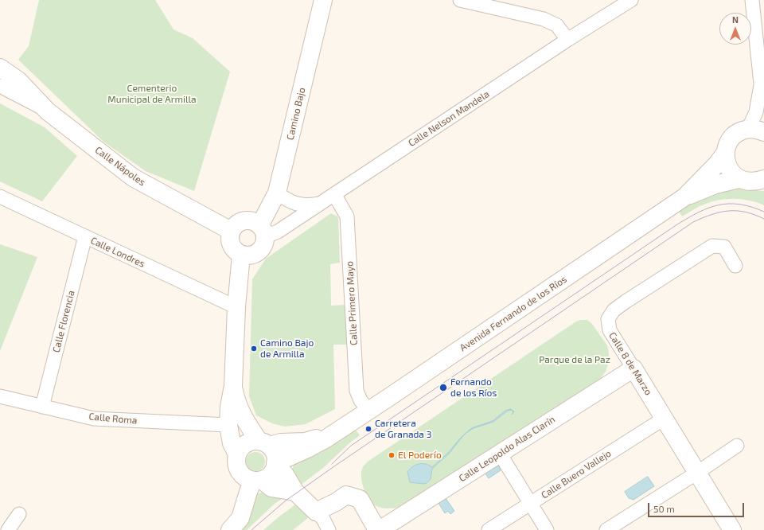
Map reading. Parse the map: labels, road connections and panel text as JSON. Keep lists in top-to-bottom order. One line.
{"streets":{"street":["Camino Bajo","Calle Nelson Mandela","Calle Nápoles","Calle Londres","Calle Primero Mayo","Avenida Fernando de los Ríos","Calle Florencia","Calle 8 de Marzo","Calle Roma","Calle Leopoldo Alas Clarín","Calle Buero Vallejo"]},"crossings":[["Camino Bajo","Calle Nelson Mandela"],["Camino Bajo","Calle Nápoles"],["Calle Nelson Mandela","Calle Nápoles"],["Calle Nelson Mandela","Calle Primero Mayo"],["Calle Londres","Calle Florencia"],["Calle Primero Mayo","Avenida Fernando de los Ríos"],["Calle Florencia","Calle Roma"],["Calle 8 de Marzo","Calle Leopoldo Alas Clarín"],["Calle 8 de Marzo","Calle Buero Vallejo"]],"parks":["Cementerio Municipal de Armilla","Parque de la Paz"],"places":["Camino Bajo de Armilla","Fernando de los Ríos","Carretera de Granada 3","El Poderío"],"scale_bar":"50 m","north":"top"}
